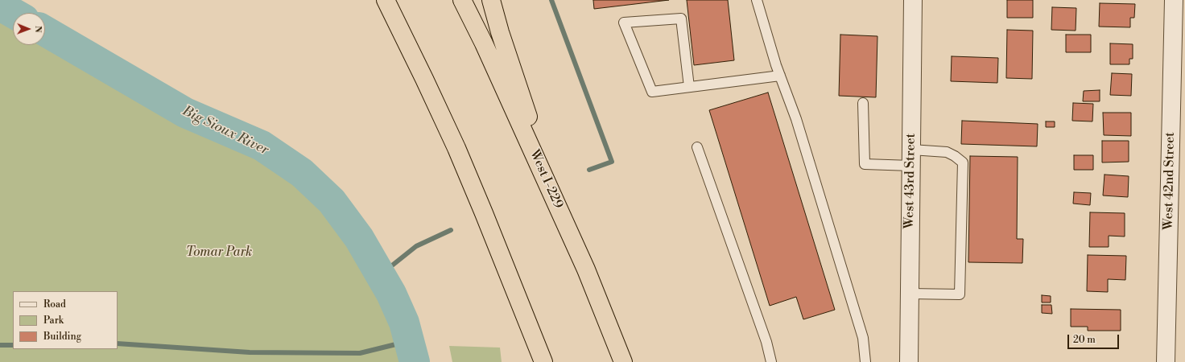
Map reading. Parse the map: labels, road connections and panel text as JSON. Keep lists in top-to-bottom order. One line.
{"streets":{"highway":["West I-229"],"street":["West 43rd Street","West 42nd Street"]},"water":["Big Sioux River"],"parks":["Tomar Park"],"legend":["Road","Park","Building"],"scale_bar":"20 m","north":"right"}
